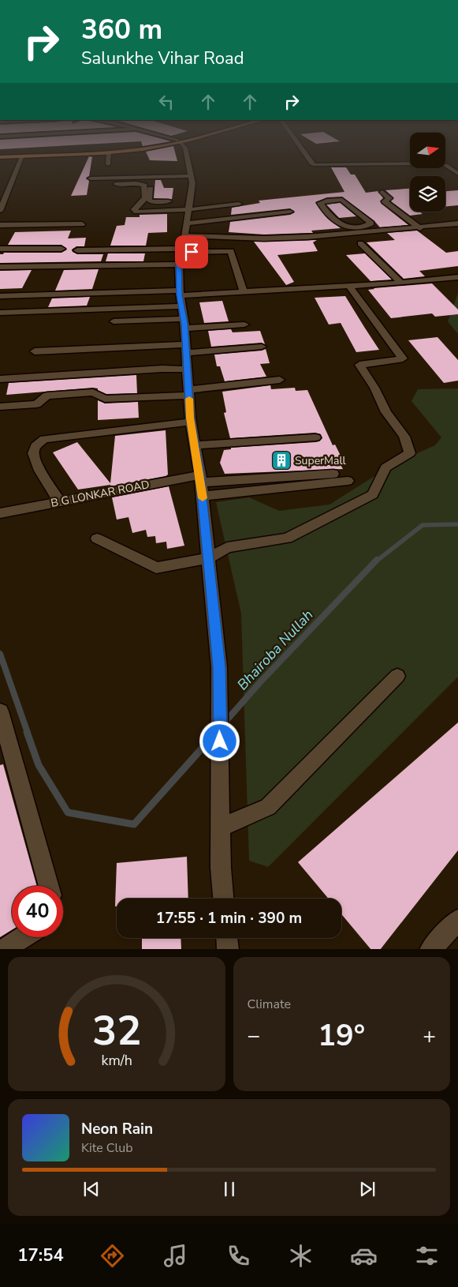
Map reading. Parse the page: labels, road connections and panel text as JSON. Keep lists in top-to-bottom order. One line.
{"streets":{"street":["B G LONKAR ROAD"]},"water":["Bhairoba Nullah"],"places":{"building":["SuperMall"]},"north":"right","page":{"turn":["360 m","Salunkhe Vihar Road"],"limit":"40","trip":"17:55 · 1 min · 390 m","tile":"Climate","heat":["−","19°","+"],"song":["Neon Rain","Kite Club"],"tabs":"17:54","gauge":["32","km/h"]}}
